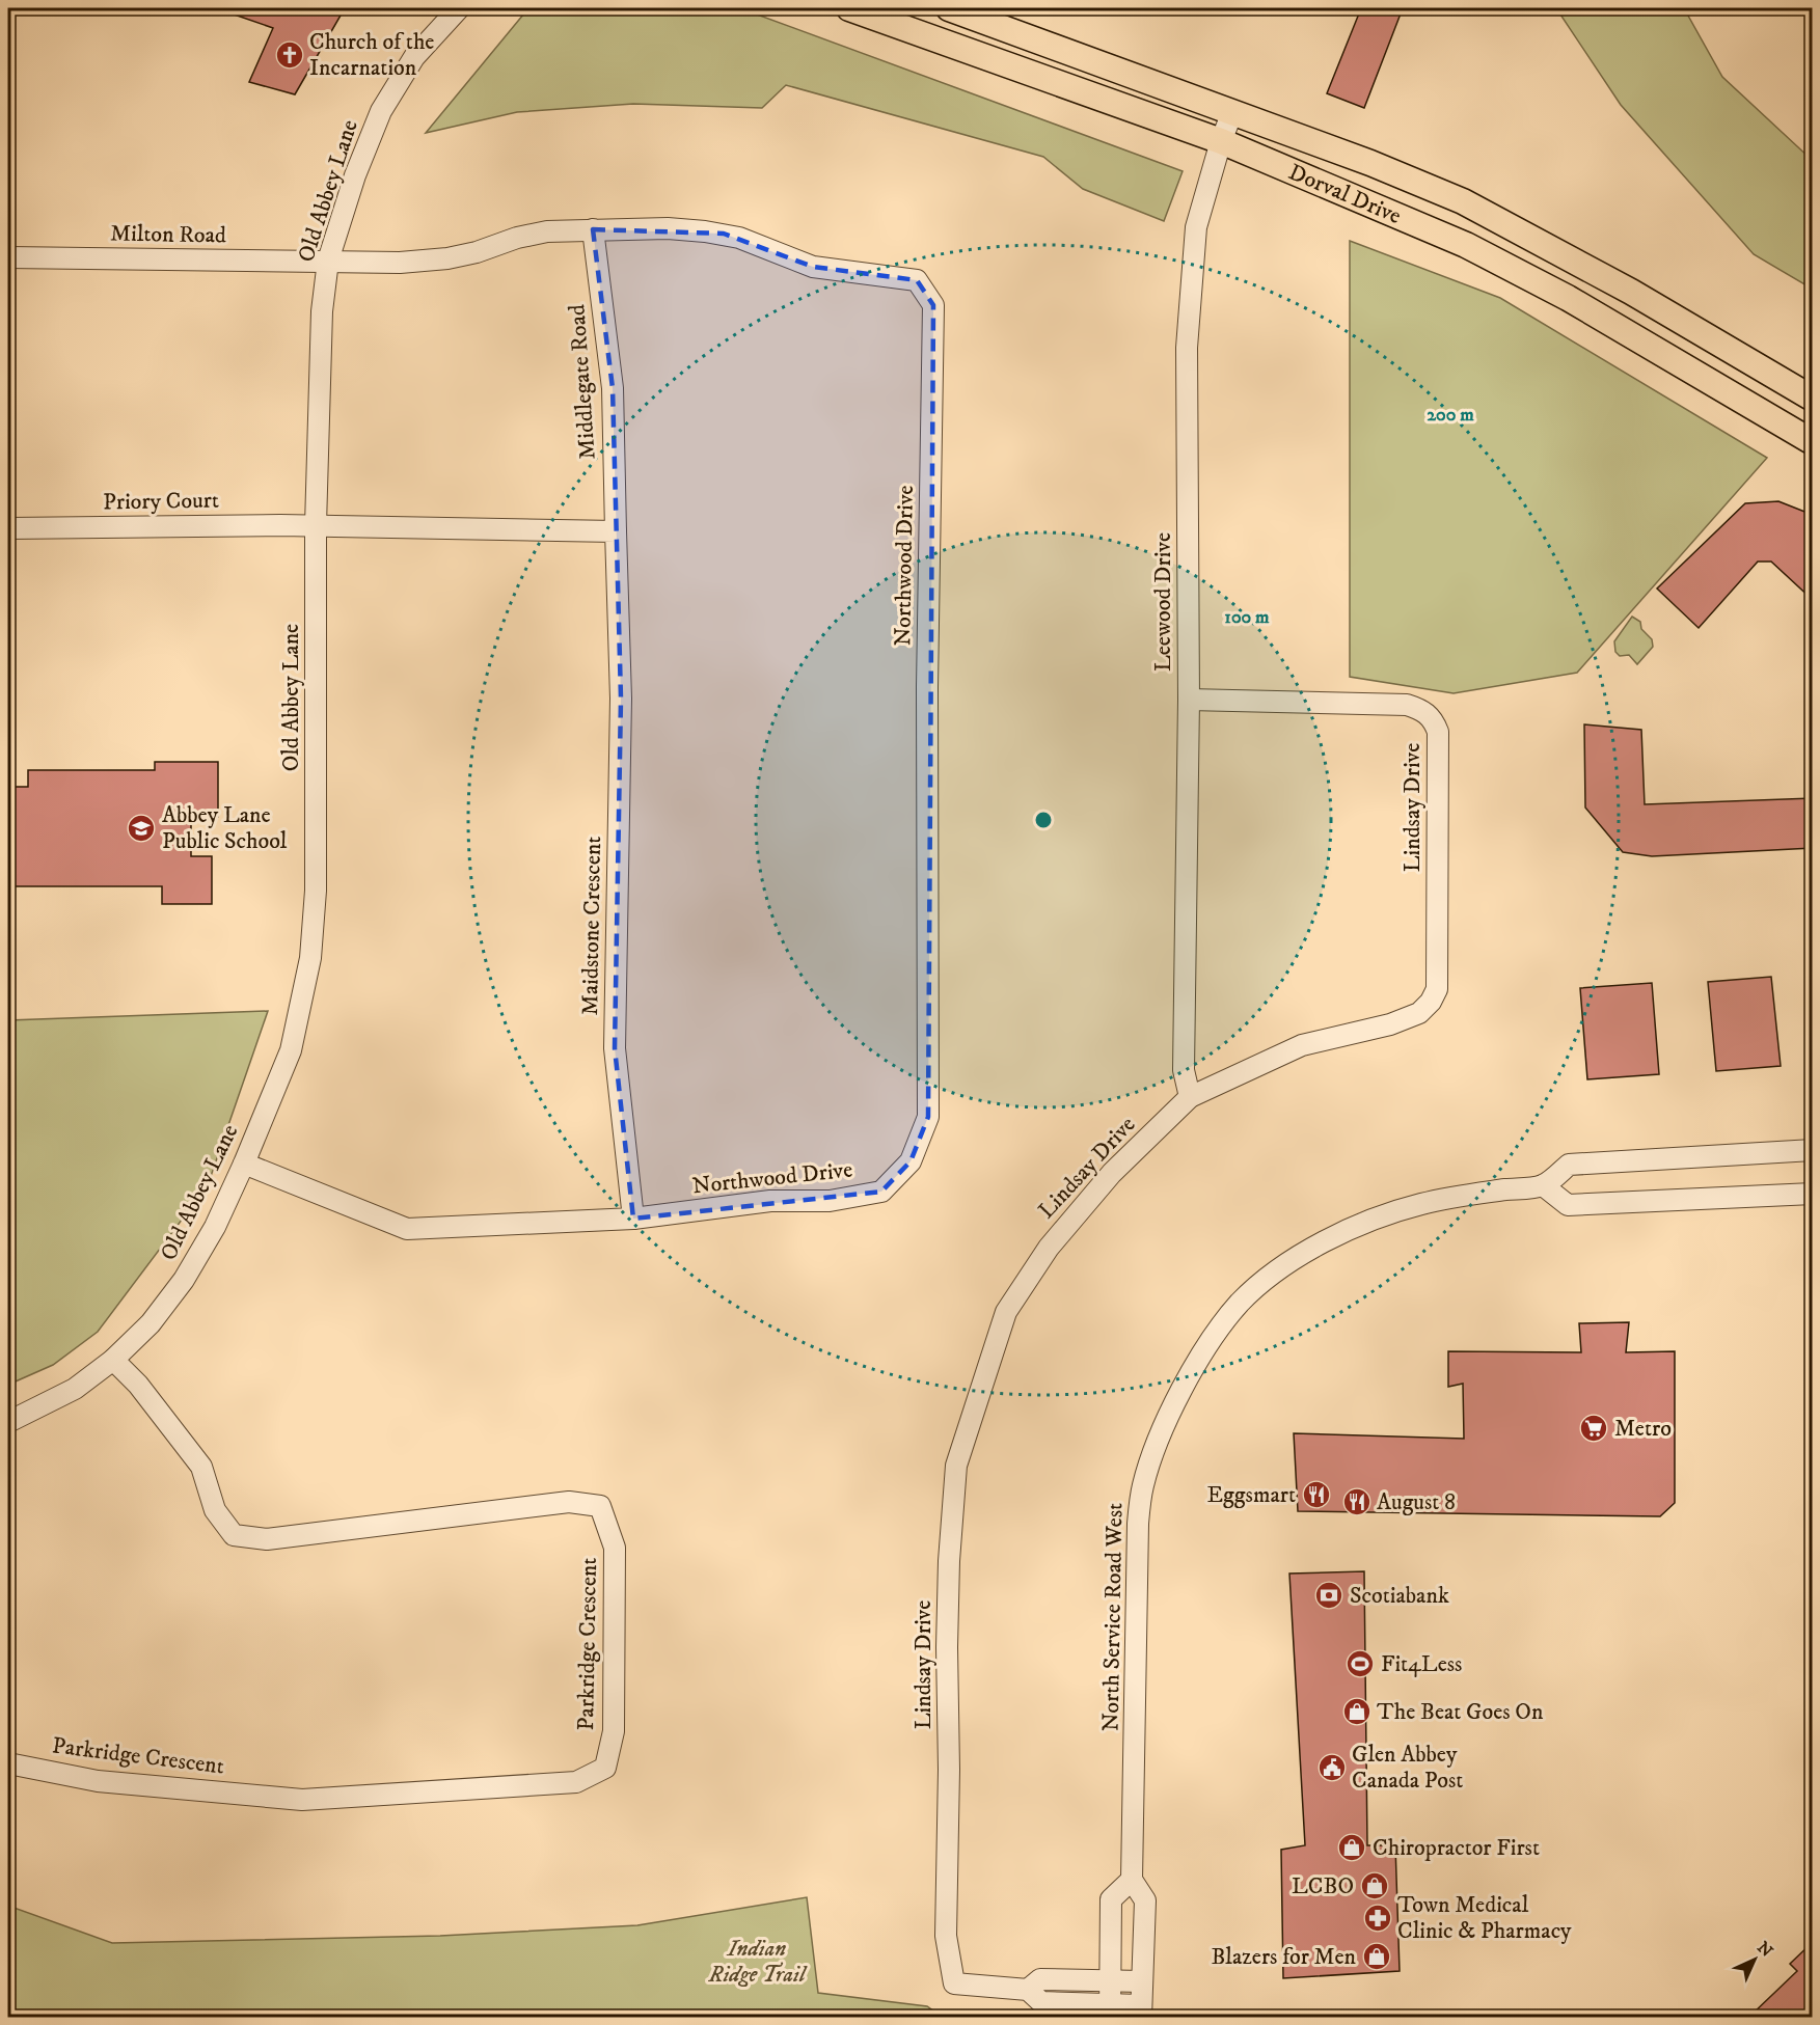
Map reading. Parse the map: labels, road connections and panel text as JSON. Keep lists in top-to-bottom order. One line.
{"streets":{"main road":["Dorval Drive"],"street":["Old Abbey Lane","Milton Road","Middlegate Road","Priory Court","Northwood Drive","Leewood Drive","Lindsay Drive","Maidstone Crescent","North Service Road West","Parkridge Crescent"]},"crossings":[["Old Abbey Lane","Milton Road"],["Old Abbey Lane","Priory Court"],["Old Abbey Lane","Northwood Drive"],["Old Abbey Lane","Parkridge Crescent"],["Dorval Drive","Leewood Drive"],["Milton Road","Northwood Drive"],["Middlegate Road","Northwood Drive"],["Middlegate Road","Maidstone Crescent"],["Northwood Drive","Maidstone Crescent"],["Leewood Drive","Lindsay Drive"],["Lindsay Drive","North Service Road West"]],"parks":["Indian Ridge Trail"],"places":{"church":["Church of the Incarnation"],"school or university":["Abbey Lane Public School"],"supermarket":["Metro"],"restaurant":["Eggsmart","August 8"],"bank":["Scotiabank"],"sports":["Fit4Less"],"shop":["The Beat Goes On","Chiropractor First","LCBO","Blazers for Men"],"public building":["Glen Abbey Canada Post"],"pharmacy":["Town Medical Clinic & Pharmacy"]},"north":"top right","rings":["200 m","100 m"]}
